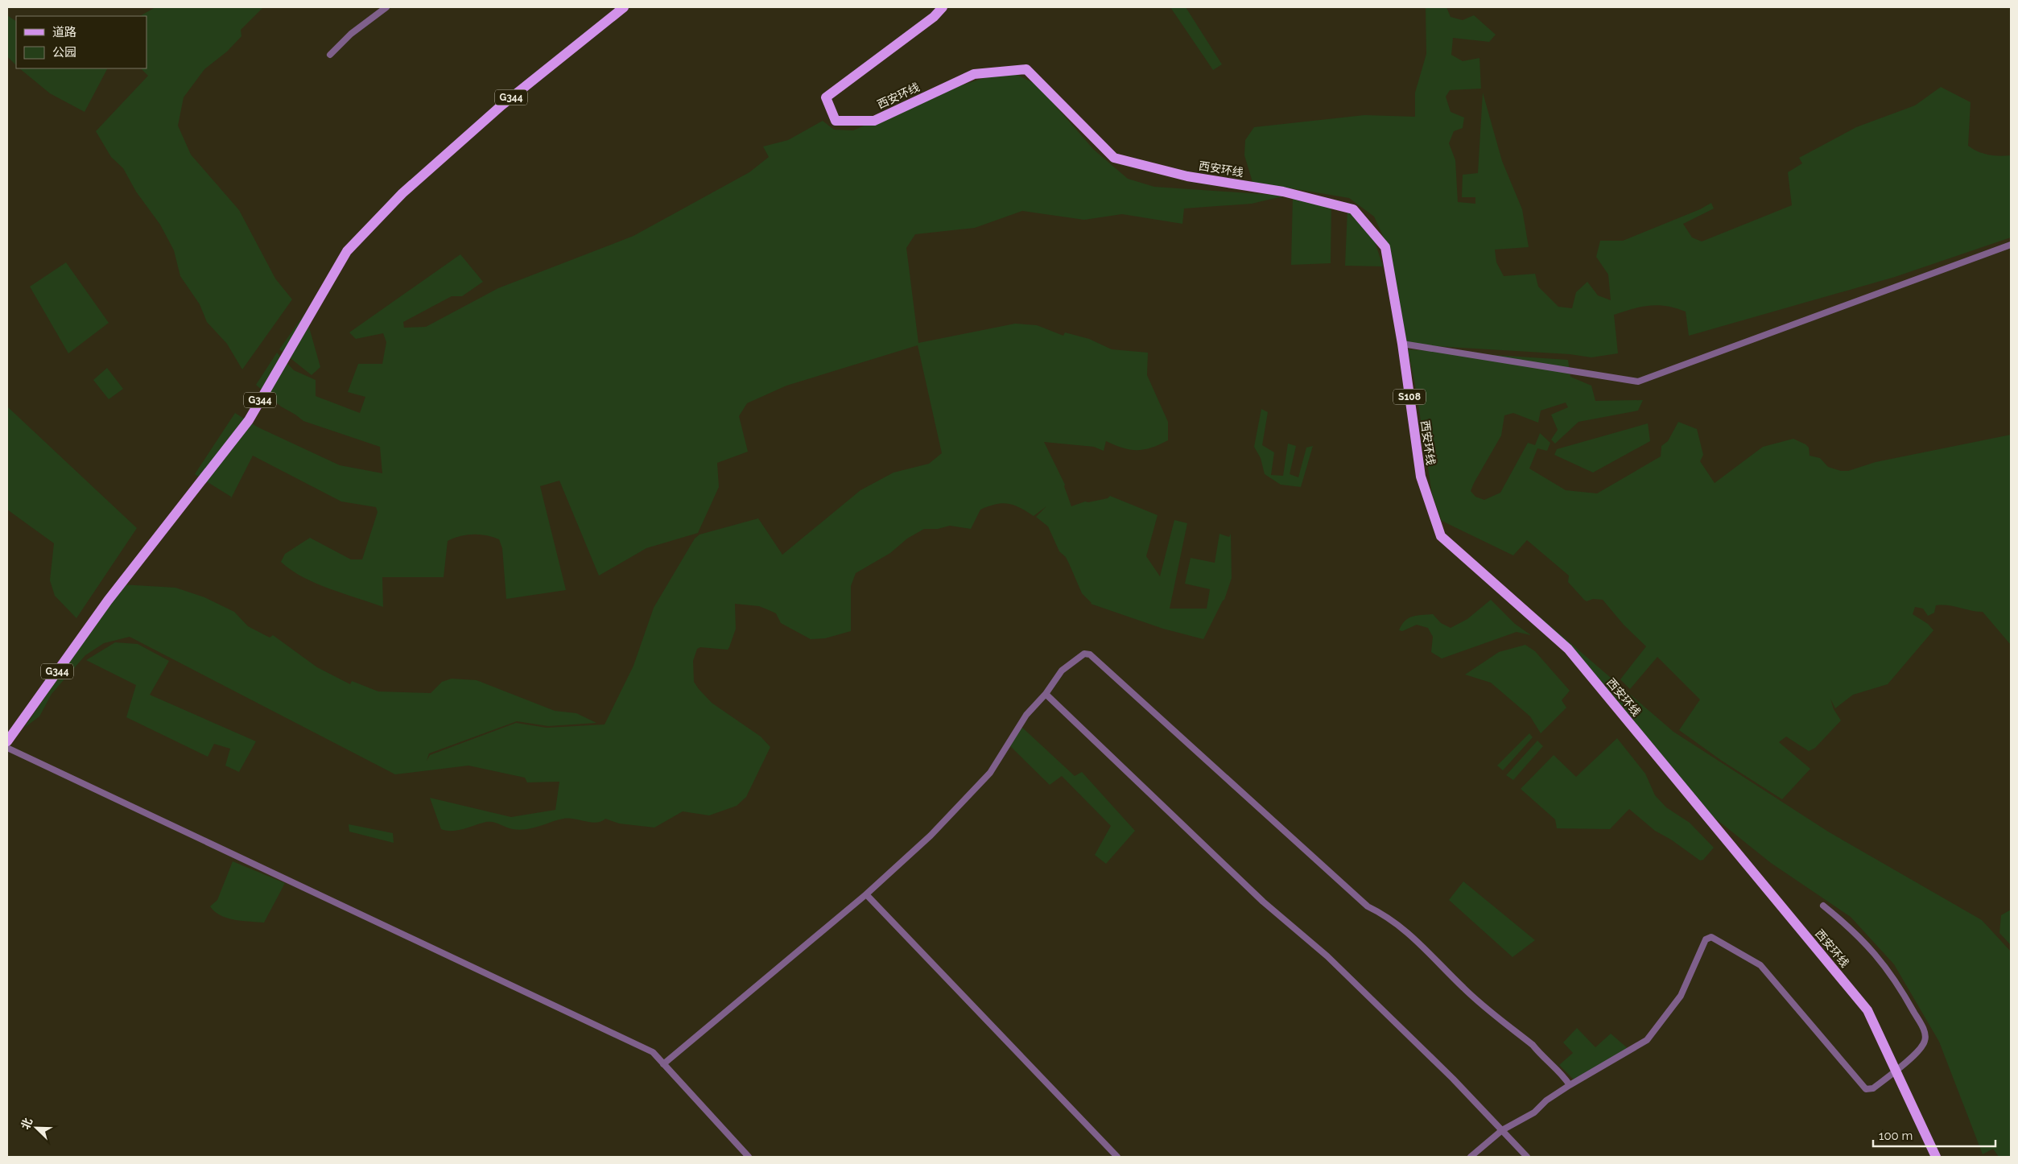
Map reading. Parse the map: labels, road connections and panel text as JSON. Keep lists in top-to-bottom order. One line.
{"streets":{"main road":["西安环线","G344","S108"]},"legend":["道路","公园"],"scale_bar":"100 m","north":"top left"}
